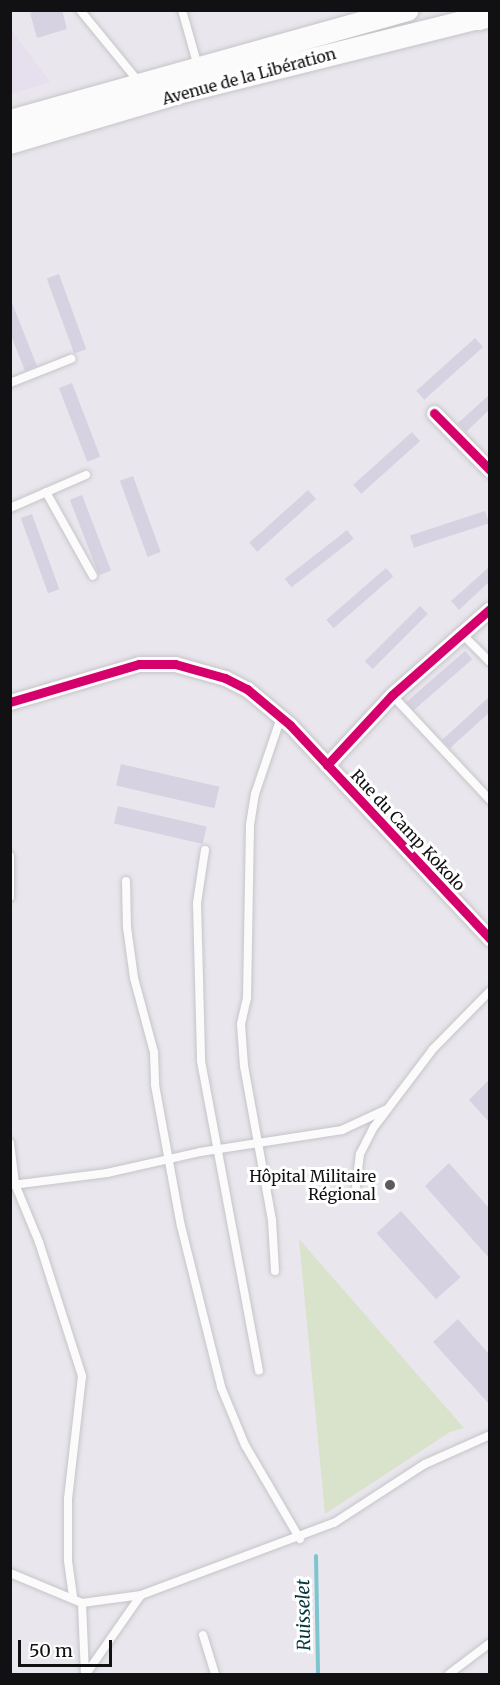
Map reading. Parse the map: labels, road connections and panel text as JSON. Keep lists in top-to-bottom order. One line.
{"streets":{"main road":["Avenue de la Libération"],"street":["Rue du Camp Kokolo"]},"water":["Ruisselet"],"places":["Hôpital Militaire Régional"],"scale_bar":"50 m"}
